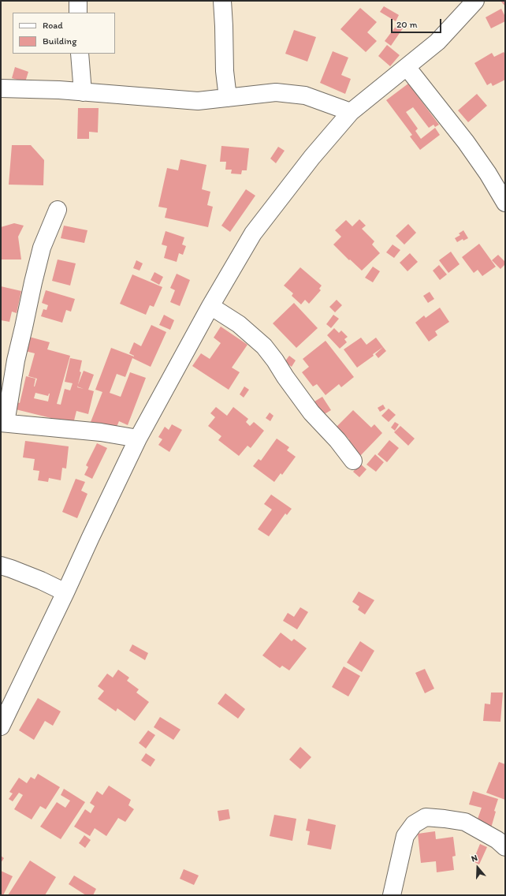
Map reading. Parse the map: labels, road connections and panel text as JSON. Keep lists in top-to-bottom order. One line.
{"legend":["Road","Building"],"scale_bar":"20 m","north":"top"}
